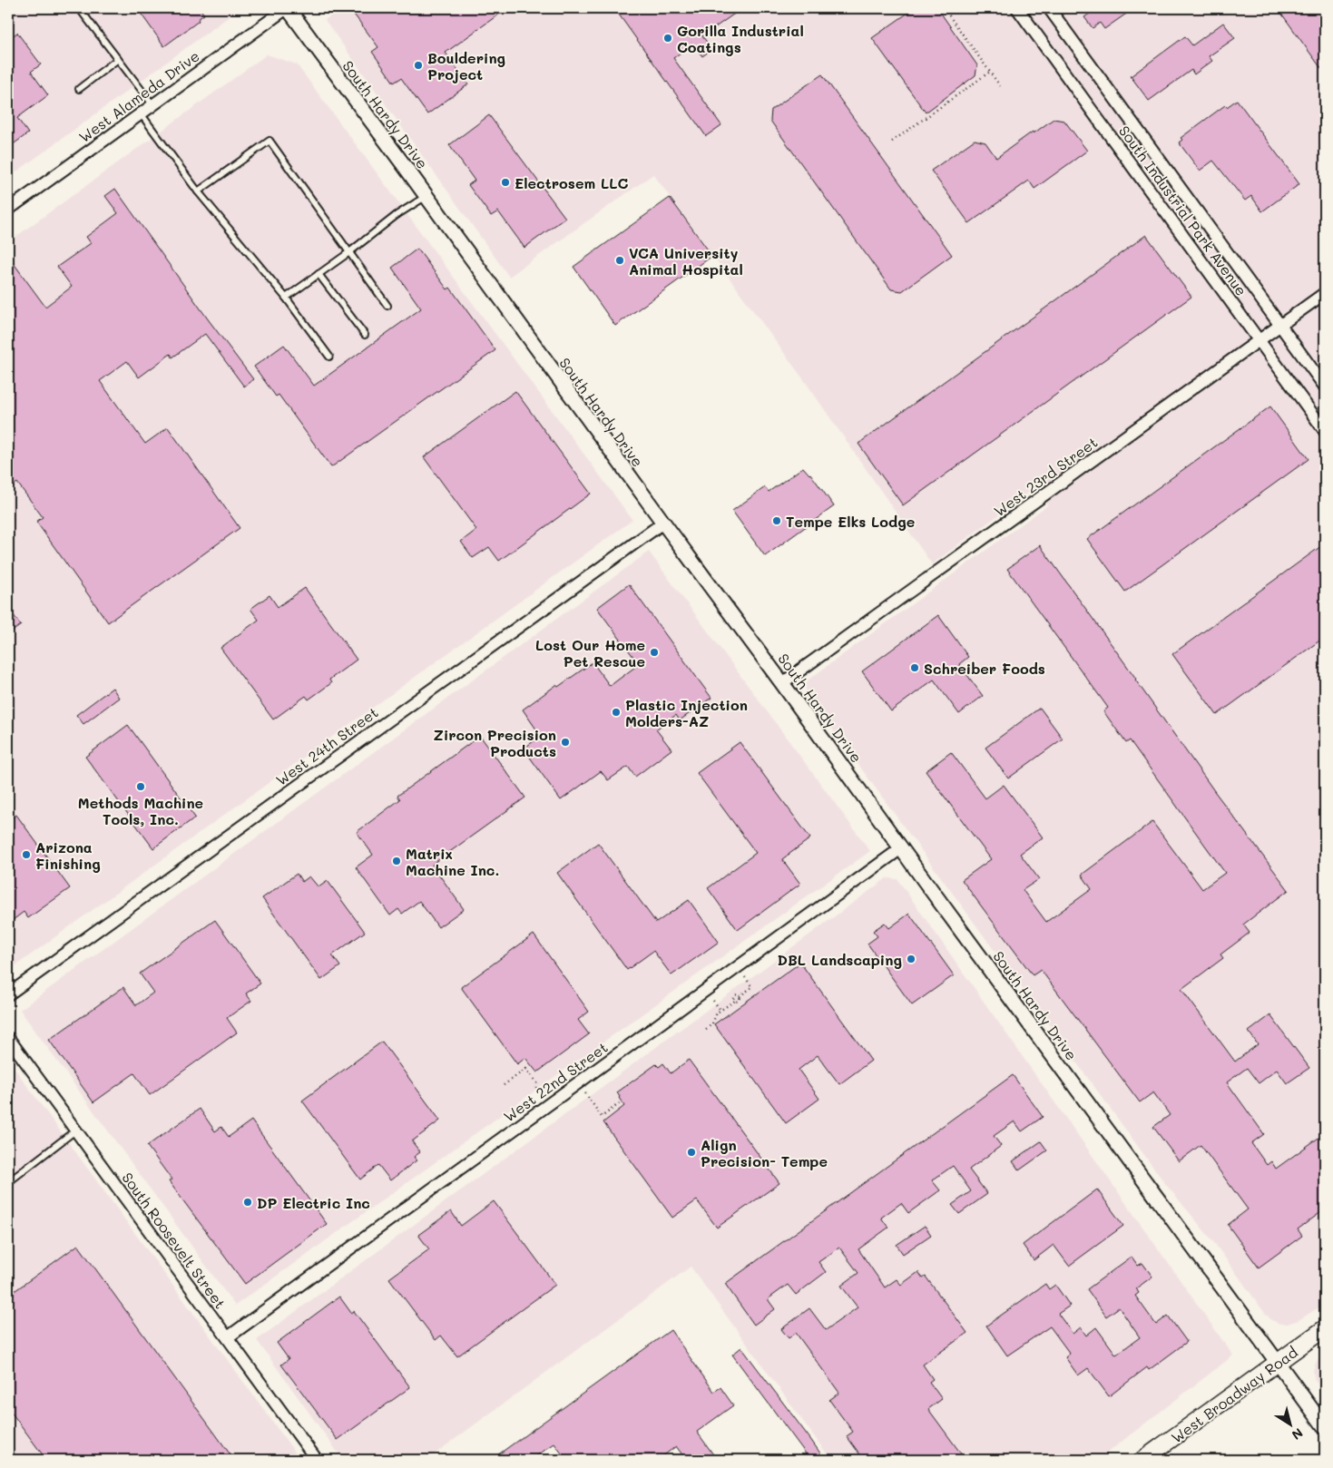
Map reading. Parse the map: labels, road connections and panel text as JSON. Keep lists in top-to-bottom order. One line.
{"streets":{"main road":["West Broadway Road"],"street":["West Alameda Drive","South Hardy Drive","South Industrial Park Avenue","West 23rd Street","West 24th Street","West 22nd Street","South Roosevelt Street"]},"crossings":[["West Alameda Drive","South Hardy Drive"],["South Hardy Drive","West 23rd Street"],["South Hardy Drive","West 24th Street"],["South Hardy Drive","West 22nd Street"],["South Hardy Drive","West Broadway Road"],["South Industrial Park Avenue","West 23rd Street"],["West 22nd Street","South Roosevelt Street"]],"places":["Gorilla Industrial Coatings","Bouldering Project","Electrosem LLC","VCA University Animal Hospital","Tempe Elks Lodge","Lost Our Home Pet Rescue","Schreiber Foods","Plastic Injection Molders-AZ","Zircon Precision Products","Methods Machine Tools, Inc.","Arizona Finishing","Matrix Machine Inc.","DBL Landscaping","Align Precision- Tempe","DP Electric Inc"],"north":"bottom right"}
